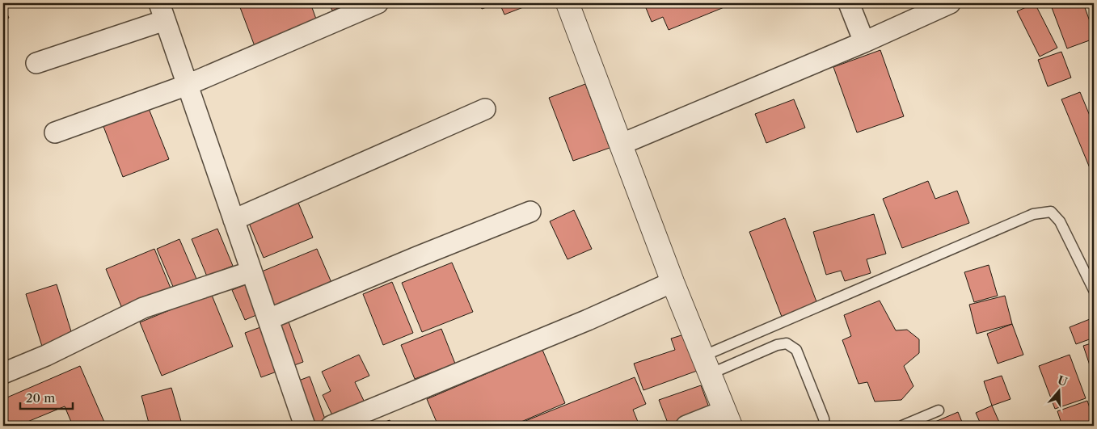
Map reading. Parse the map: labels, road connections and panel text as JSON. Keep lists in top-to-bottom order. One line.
{"scale_bar":"20 m","north":"top"}
